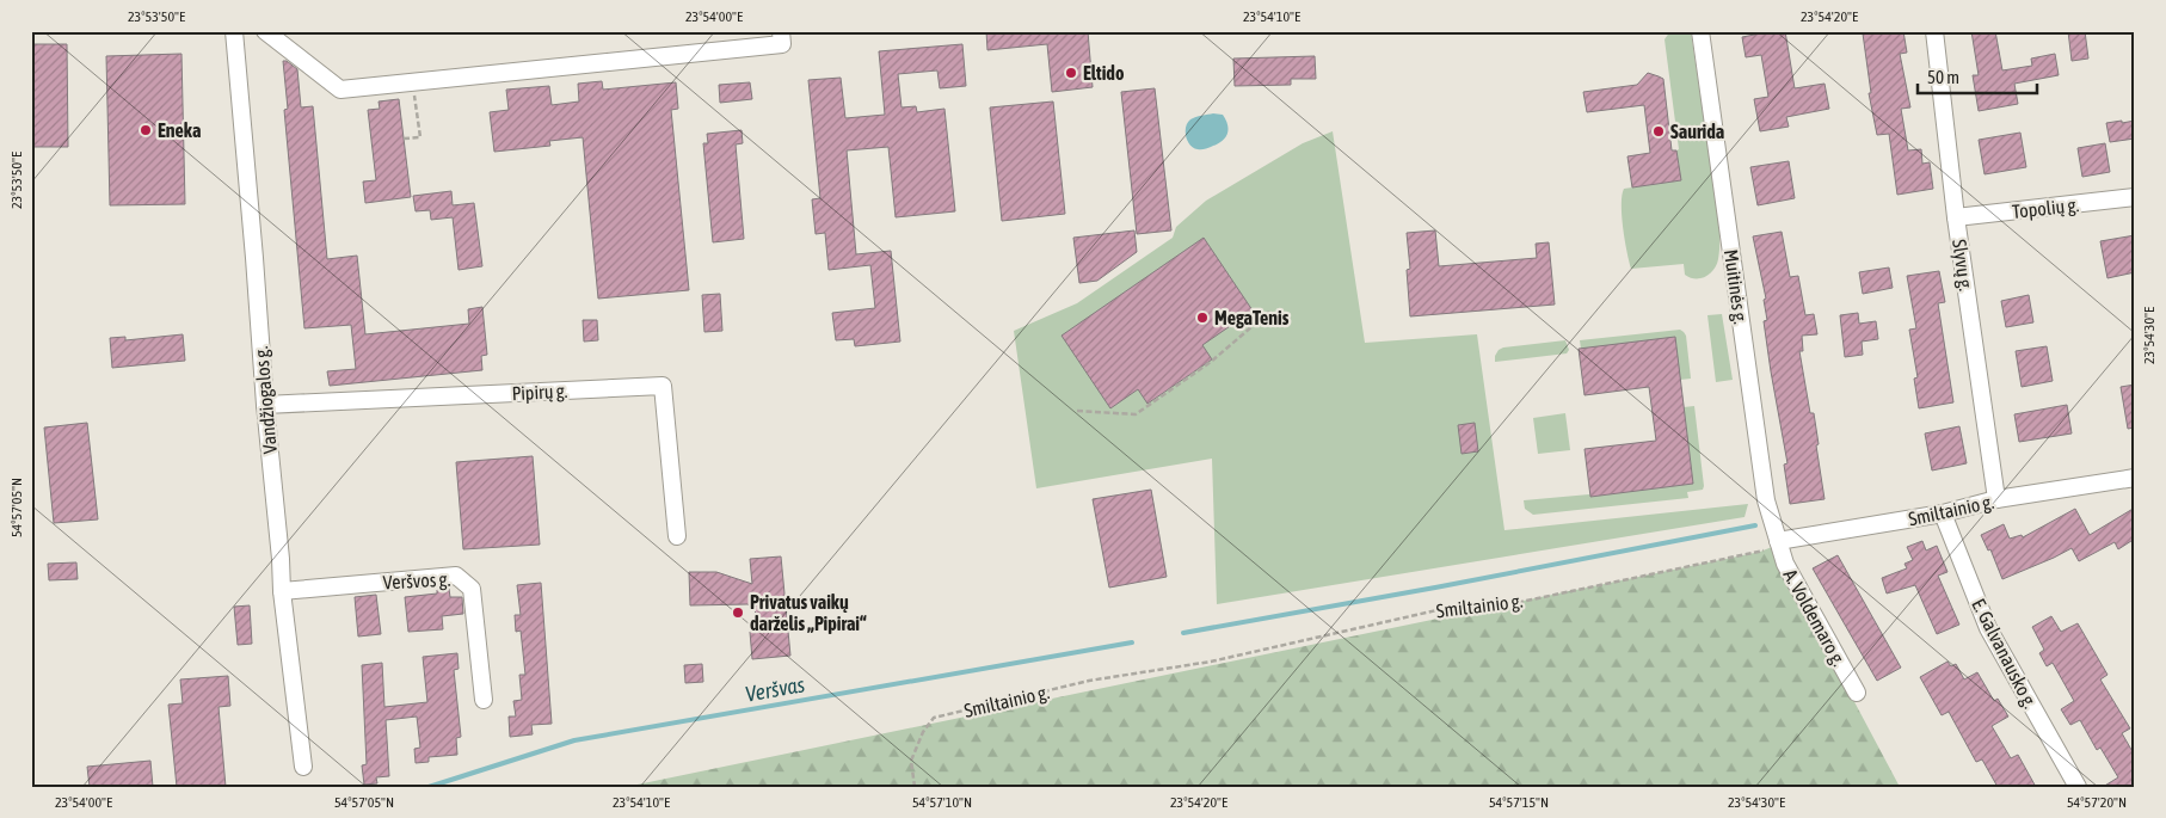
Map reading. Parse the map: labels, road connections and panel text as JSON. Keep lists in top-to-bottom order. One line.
{"streets":{"street":["Topolių g.","Slyvų g.","Muitinės g.","Pipirų g.","Vandžiogalos g.","Smiltainio g.","Veršvos g.","A. Voldemaro g.","E. Galvanausko g."]},"crossings":[["Topolių g.","Slyvų g."],["Slyvų g.","Smiltainio g."],["Muitinės g.","Smiltainio g."],["Muitinės g.","A. Voldemaro g."],["Pipirų g.","Vandžiogalos g."],["Vandžiogalos g.","Veršvos g."],["Smiltainio g.","A. Voldemaro g."],["Smiltainio g.","E. Galvanausko g."]],"water":["Veršvas"],"places":["Eltido","Eneka","Saurida","MegaTenis","Privatus vaikų darželis „Pipirai“"],"scale_bar":"50 m","coordinates":["23°53'50\"E","23°54'00\"E","23°54'10\"E","23°54'20\"E","23°54'30\"E","54°57'05\"N","54°57'10\"N","54°57'15\"N","54°57'20\"N"]}
